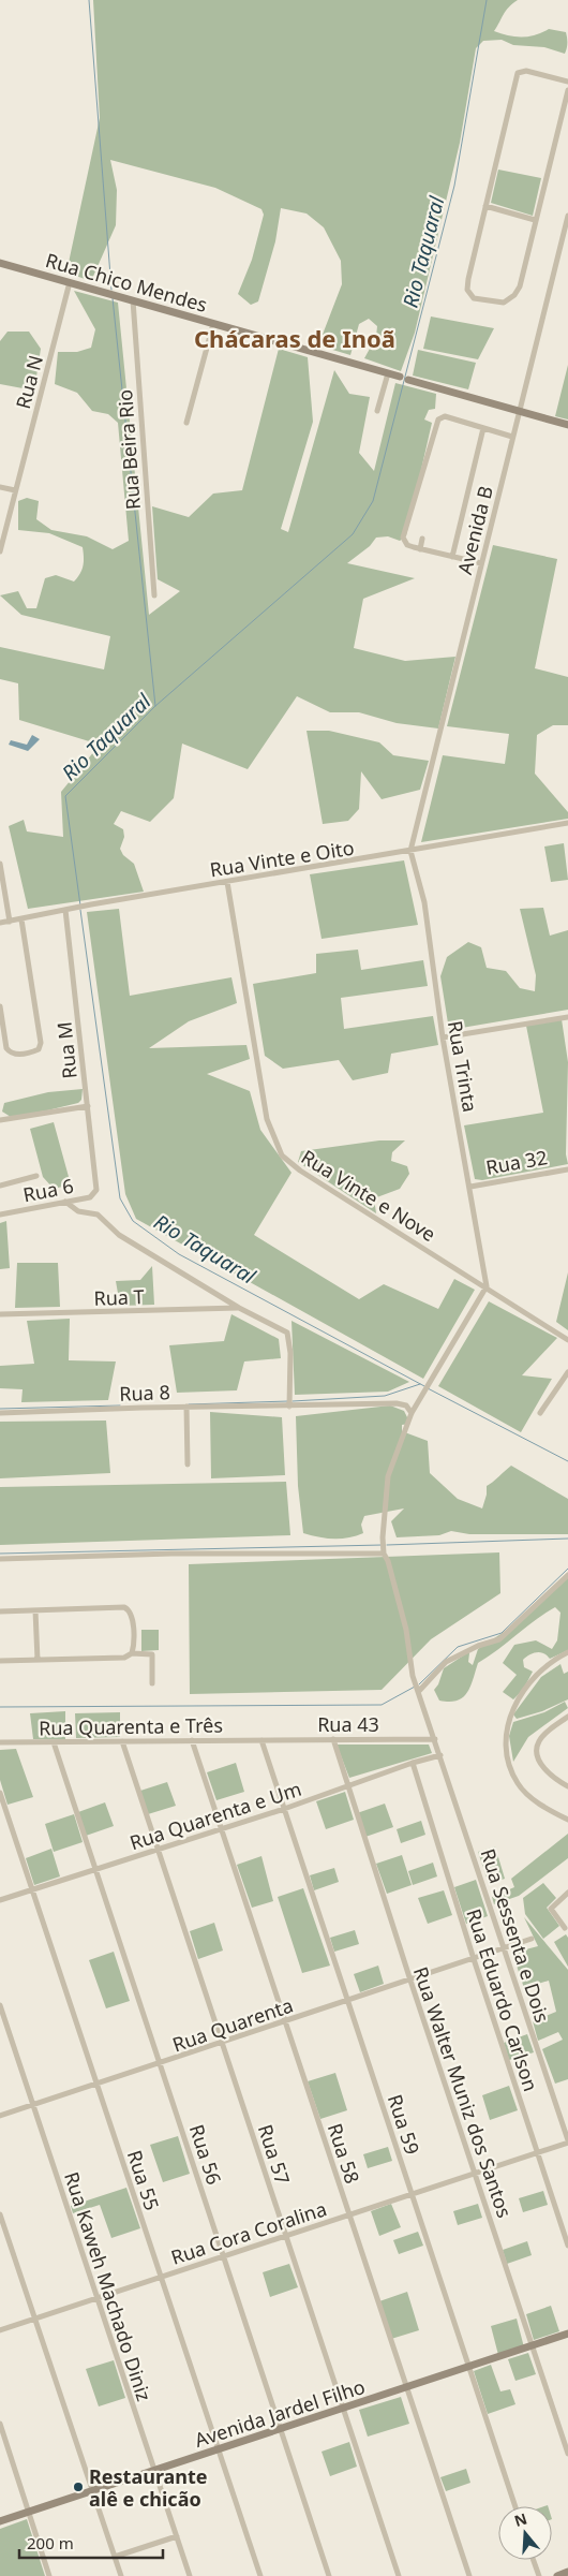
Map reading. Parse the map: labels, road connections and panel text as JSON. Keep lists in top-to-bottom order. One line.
{"streets":{"main road":["Rua Chico Mendes","Avenida Jardel Filho"],"street":["Rua N","Rua Beira Rio","Avenida B","Rua Vinte e Oito","Rua M","Rua Trinta","Rua 32","Rua 6","Rua Vinte e Nove","Rua T","Rua 8","Rua 43","Rua Quarenta e Três","Rua Quarenta e Um","Rua Sessenta e Dois","Rua Eduardo Carlson","Rua Quarenta","Rua Walter Muniz dos Santos","Rua 59","Rua 58","Rua 56","Rua 57","Rua 55","Rua Cora Coralina","Rua Kaweh Machado Diniz"]},"crossings":[["Rua Chico Mendes","Rua N"],["Rua Chico Mendes","Rua Beira Rio"],["Avenida B","Rua Vinte e Oito"],["Avenida B","Rua Trinta"],["Rua Vinte e Oito","Rua M"],["Rua Vinte e Oito","Rua Trinta"],["Rua Vinte e Oito","Rua Vinte e Nove"],["Rua M","Rua 6"],["Rua Trinta","Rua 32"],["Rua Trinta","Rua Vinte e Nove"],["Rua Trinta","Rua Sessenta e Dois"],["Rua Vinte e Nove","Rua Sessenta e Dois"],["Rua 8","Rua Sessenta e Dois"],["Rua 43","Rua Quarenta e Três"],["Rua 43","Rua Sessenta e Dois"],["Rua 43","Rua Walter Muniz dos Santos"],["Rua 43","Rua 59"],["Rua Quarenta e Três","Rua 59"],["Rua Quarenta e Três","Rua 58"],["Rua Quarenta e Três","Rua 56"],["Rua Quarenta e Três","Rua 57"],["Rua Quarenta e Um","Rua Sessenta e Dois"],["Rua Quarenta e Um","Rua Eduardo Carlson"],["Rua Quarenta e Um","Rua Walter Muniz dos Santos"],["Rua Quarenta e Um","Rua 59"],["Rua Quarenta e Um","Rua 58"],["Rua Quarenta e Um","Rua 56"],["Rua Quarenta e Um","Rua 57"],["Rua Quarenta e Um","Rua 55"],["Rua Sessenta e Dois","Rua Quarenta"],["Rua Sessenta e Dois","Rua Cora Coralina"],["Rua Eduardo Carlson","Rua Quarenta"],["Rua Eduardo Carlson","Rua Cora Coralina"],["Rua Quarenta","Rua Walter Muniz dos Santos"],["Rua Quarenta","Rua 59"],["Rua Quarenta","Rua 58"],["Rua Quarenta","Rua 56"],["Rua Quarenta","Rua 57"],["Rua Quarenta","Rua 55"],["Rua Quarenta","Rua Kaweh Machado Diniz"],["Rua Walter Muniz dos Santos","Rua Cora Coralina"],["Rua Walter Muniz dos Santos","Avenida Jardel Filho"],["Rua 59","Rua Cora Coralina"],["Rua 59","Avenida Jardel Filho"],["Rua 58","Rua Cora Coralina"],["Rua 58","Avenida Jardel Filho"],["Rua 56","Rua Cora Coralina"],["Rua 56","Avenida Jardel Filho"],["Rua 57","Rua Cora Coralina"],["Rua 57","Avenida Jardel Filho"],["Rua 55","Rua Cora Coralina"],["Rua 55","Avenida Jardel Filho"],["Rua Cora Coralina","Rua Kaweh Machado Diniz"],["Rua Kaweh Machado Diniz","Avenida Jardel Filho"]],"districts":["Chácaras de Inoã"],"water":["Rio Taquaral"],"places":["Restaurante alê e chicão"],"scale_bar":"200 m","north":"top"}
